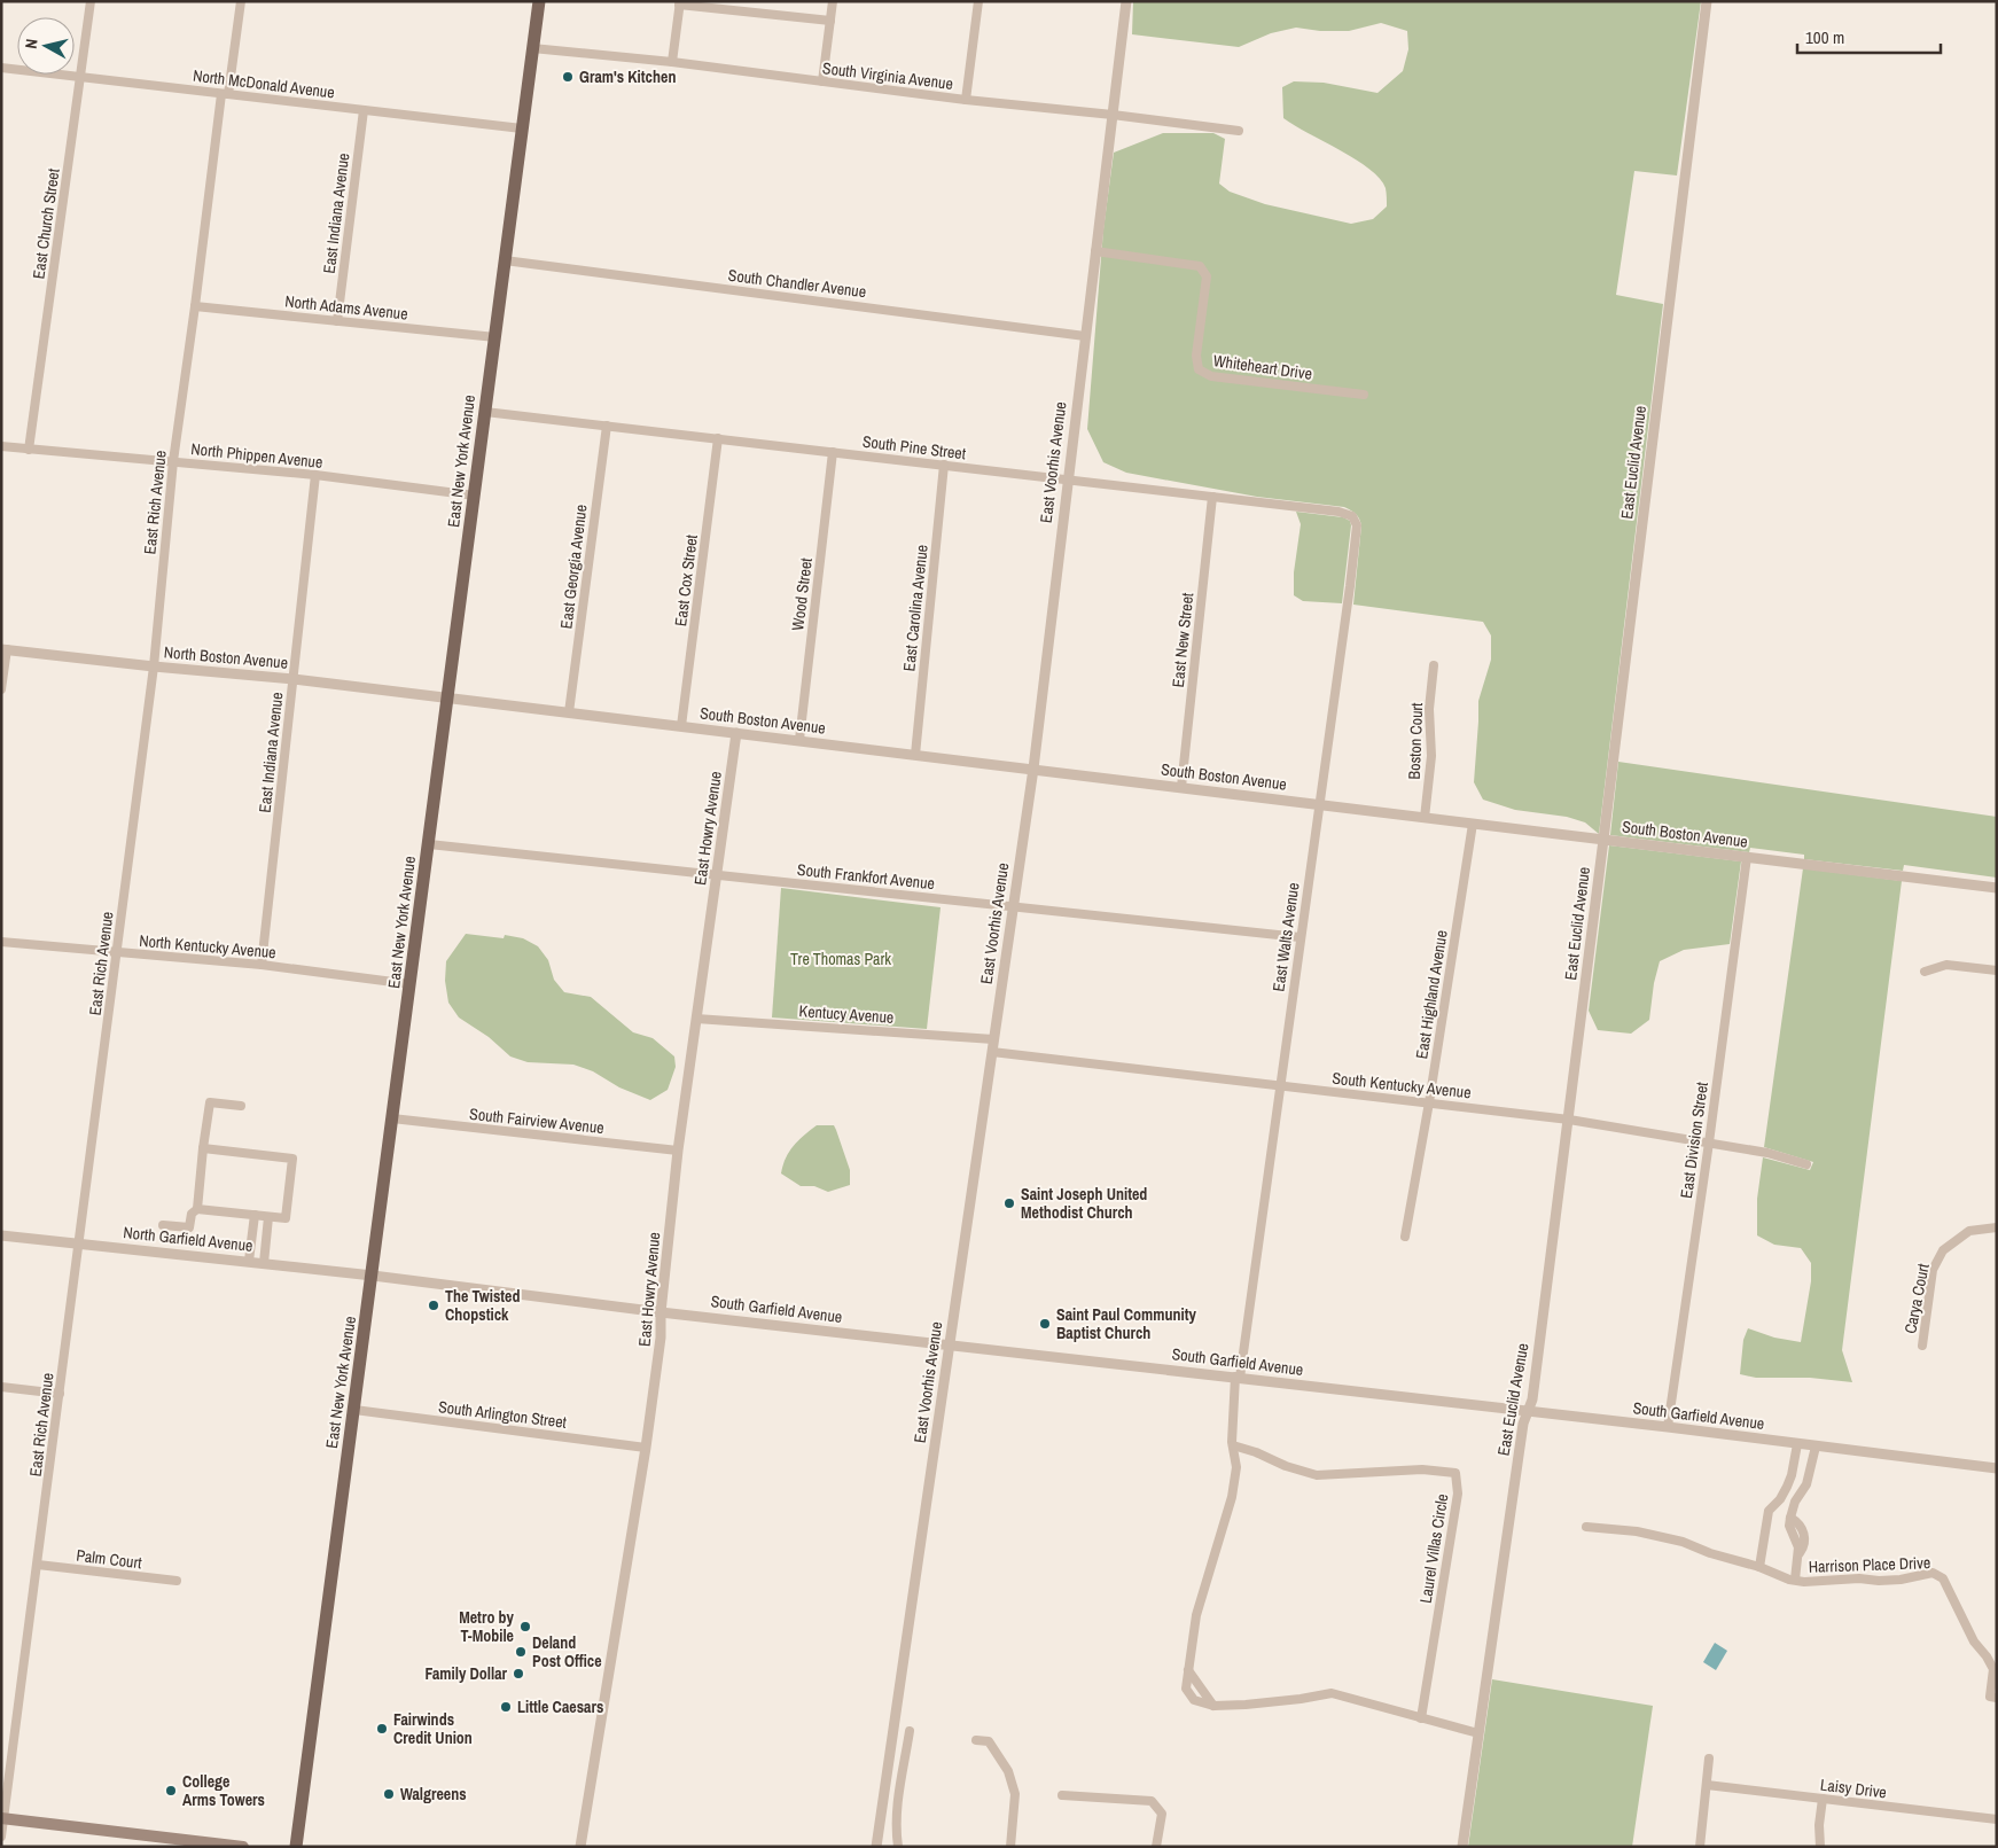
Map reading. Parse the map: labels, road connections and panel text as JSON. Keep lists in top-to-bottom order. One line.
{"streets":{"main road":["East New York Avenue"],"street":["South Virginia Avenue","North McDonald Avenue","East Indiana Avenue","East Church Street","South Chandler Avenue","North Adams Avenue","Whiteheart Drive","South Pine Street","North Phippen Avenue","East Voorhis Avenue","East Euclid Avenue","East Rich Avenue","East Georgia Avenue","East Cox Street","Wood Street","East Carolina Avenue","East New Street","North Boston Avenue","South Boston Avenue","Boston Court","East Howry Avenue","South Frankfort Avenue","East Walts Avenue","North Kentucky Avenue","East Highland Avenue","Kentucy Avenue","South Kentucky Avenue","South Fairview Avenue","East Division Street","North Garfield Avenue","Carya Court","South Garfield Avenue","South Arlington Street","Laurel Villas Circle","Palm Court","Harrison Place Drive","Laisy Drive"]},"crossings":[["South Virginia Avenue","East New York Avenue"],["South Virginia Avenue","East Voorhis Avenue"],["North McDonald Avenue","East Indiana Avenue"],["North McDonald Avenue","East Church Street"],["North McDonald Avenue","East New York Avenue"],["North McDonald Avenue","East Rich Avenue"],["East Indiana Avenue","North Adams Avenue"],["East Indiana Avenue","North Phippen Avenue"],["East Indiana Avenue","North Boston Avenue"],["East Indiana Avenue","North Kentucky Avenue"],["East Church Street","North Phippen Avenue"],["South Chandler Avenue","East New York Avenue"],["South Chandler Avenue","East Voorhis Avenue"],["North Adams Avenue","East New York Avenue"],["North Adams Avenue","East Rich Avenue"],["Whiteheart Drive","East Voorhis Avenue"],["South Pine Street","East New York Avenue"],["South Pine Street","East Voorhis Avenue"],["South Pine Street","East Georgia Avenue"],["South Pine Street","East Cox Street"],["South Pine Street","Wood Street"],["South Pine Street","East Carolina Avenue"],["South Pine Street","East New Street"],["South Pine Street","East Walts Avenue"],["North Phippen Avenue","East New York Avenue"],["North Phippen Avenue","East Rich Avenue"],["East New York Avenue","North Boston Avenue"],["East New York Avenue","South Boston Avenue"],["East New York Avenue","South Frankfort Avenue"],["East New York Avenue","North Kentucky Avenue"],["East New York Avenue","South Fairview Avenue"],["East New York Avenue","North Garfield Avenue"],["East New York Avenue","South Garfield Avenue"],["East New York Avenue","South Arlington Street"],["East Voorhis Avenue","South Boston Avenue"],["East Voorhis Avenue","South Frankfort Avenue"],["East Voorhis Avenue","Kentucy Avenue"],["East Voorhis Avenue","South Kentucky Avenue"],["East Voorhis Avenue","South Garfield Avenue"],["East Euclid Avenue","South Boston Avenue"],["East Euclid Avenue","South Kentucky Avenue"],["East Euclid Avenue","South Garfield Avenue"],["East Rich Avenue","North Boston Avenue"],["East Rich Avenue","North Kentucky Avenue"],["East Rich Avenue","North Garfield Avenue"],["East Rich Avenue","Palm Court"],["East Georgia Avenue","South Boston Avenue"],["East Cox Street","South Boston Avenue"],["Wood Street","South Boston Avenue"],["East Carolina Avenue","South Boston Avenue"],["East New Street","South Boston Avenue"],["North Boston Avenue","South Boston Avenue"],["South Boston Avenue","Boston Court"],["South Boston Avenue","East Howry Avenue"],["South Boston Avenue","East Walts Avenue"],["South Boston Avenue","East Highland Avenue"],["South Boston Avenue","East Division Street"],["East Howry Avenue","South Frankfort Avenue"],["East Howry Avenue","Kentucy Avenue"],["East Howry Avenue","South Fairview Avenue"],["East Howry Avenue","South Garfield Avenue"],["East Howry Avenue","South Arlington Street"],["South Frankfort Avenue","East Walts Avenue"],["East Walts Avenue","South Kentucky Avenue"],["East Walts Avenue","South Garfield Avenue"],["East Highland Avenue","South Kentucky Avenue"],["South Kentucky Avenue","East Division Street"],["East Division Street","South Garfield Avenue"],["North Garfield Avenue","South Garfield Avenue"],["South Garfield Avenue","Harrison Place Drive"]],"parks":["Tre Thomas Park"],"places":["Gram's Kitchen","Saint Joseph United Methodist Church","The Twisted Chopstick","Saint Paul Community Baptist Church","Metro by T-Mobile","Deland Post Office","Family Dollar","Little Caesars","Fairwinds Credit Union","College Arms Towers","Walgreens"],"scale_bar":"100 m","north":"left"}
